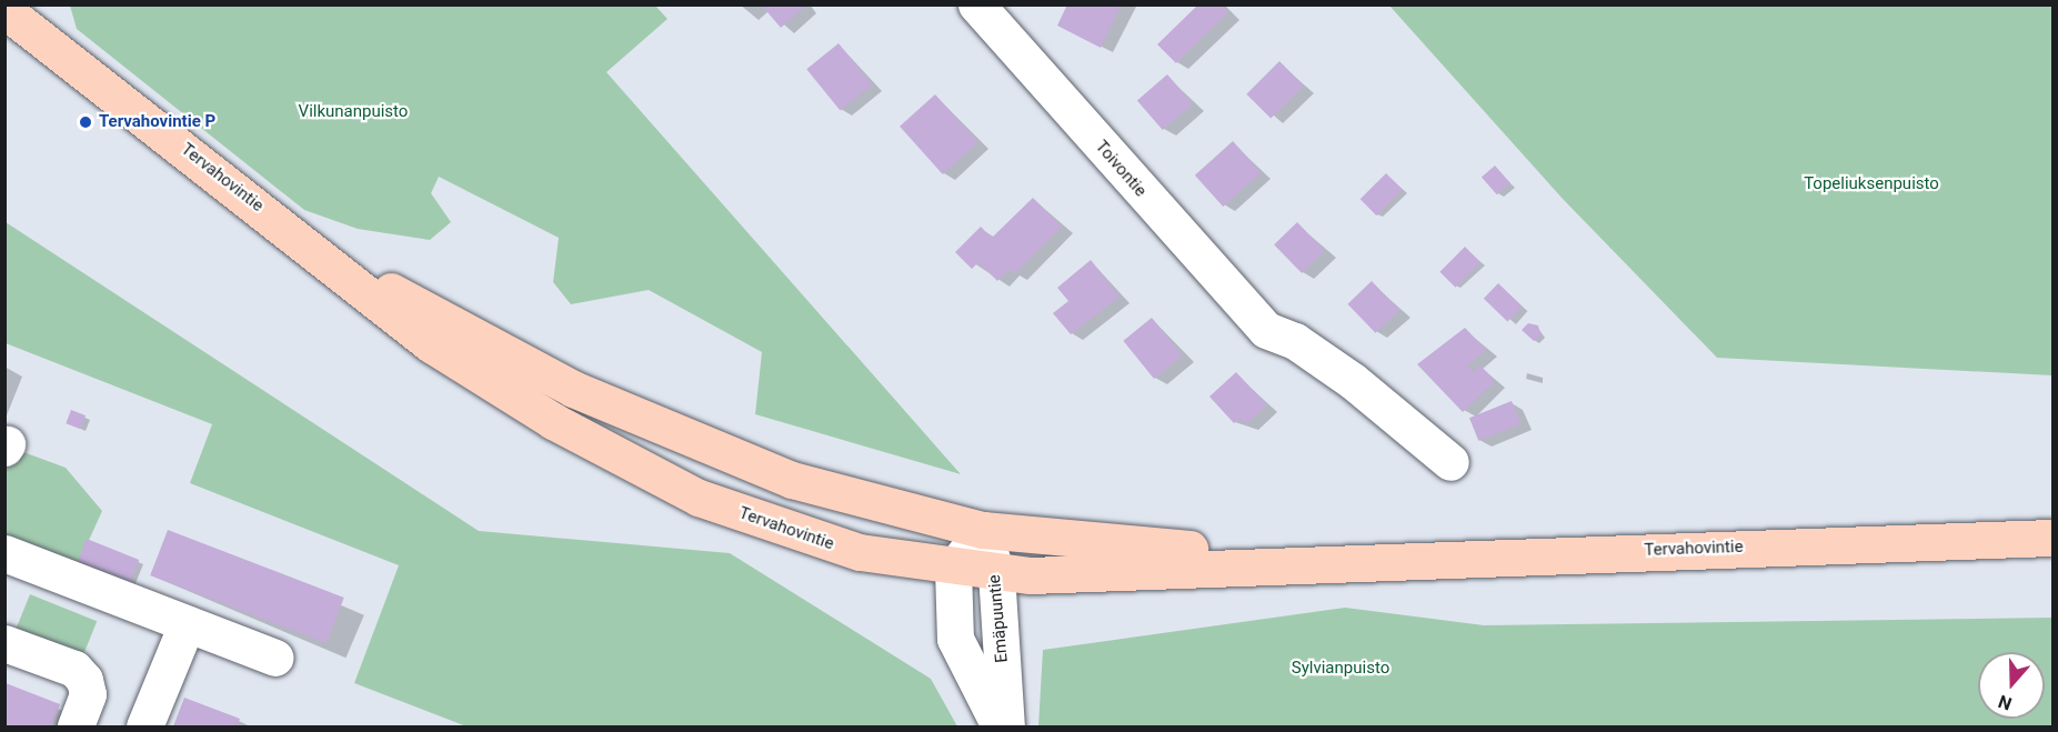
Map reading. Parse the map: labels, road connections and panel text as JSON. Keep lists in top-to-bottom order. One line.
{"streets":{"main road":["Tervahovintie"],"street":["Toivontie","Emäpuuntie"]},"crossings":[["Tervahovintie","Emäpuuntie"]],"parks":["Vilkunanpuisto","Topeliuksenpuisto","Sylvianpuisto"],"places":["Tervahovintie P"],"north":"bottom"}
